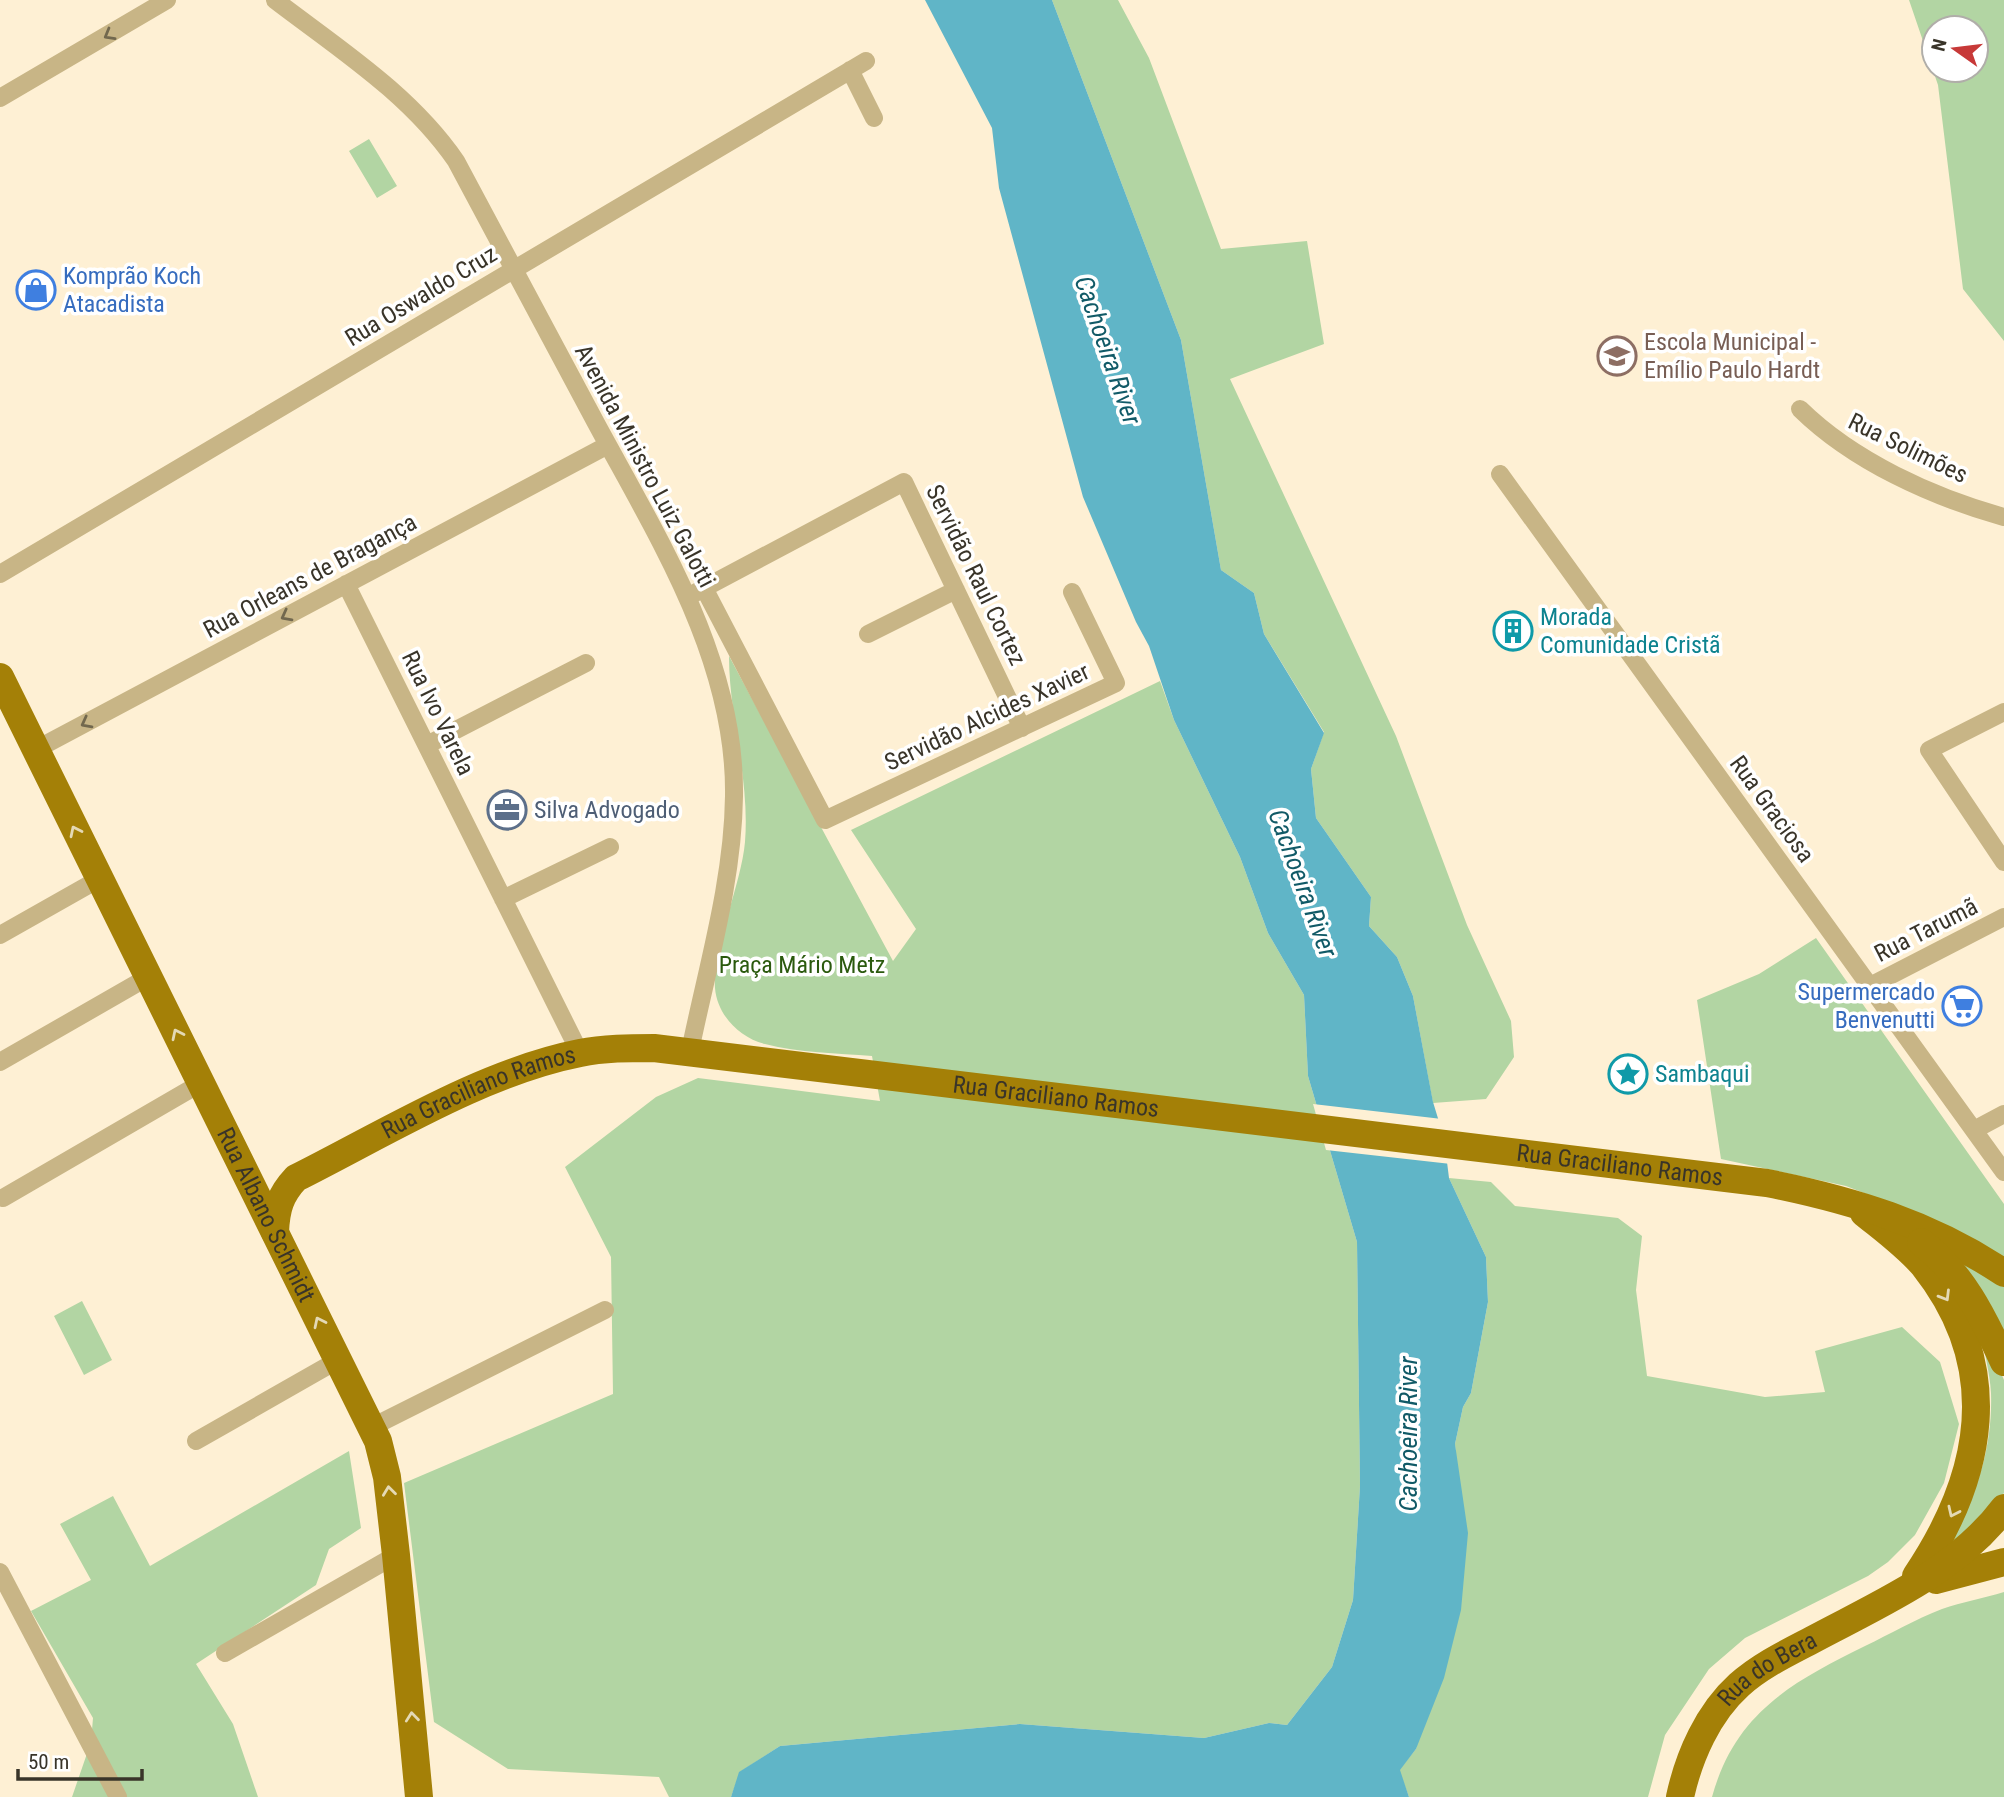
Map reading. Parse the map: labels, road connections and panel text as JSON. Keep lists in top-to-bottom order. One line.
{"streets":{"main road":["Rua Graciliano Ramos","Rua Albano Schmidt","Rua do Bera"],"street":["Rua Oswaldo Cruz","Rua Solimões","Avenida Ministro Luiz Galotti","Servidão Raul Cortez","Rua Orleans de Bragança","Rua Ivo Varela","Servidão Alcides Xavier","Rua Graciosa","Rua Tarumã"]},"crossings":[["Rua Oswaldo Cruz","Avenida Ministro Luiz Galotti"],["Avenida Ministro Luiz Galotti","Rua Orleans de Bragança"],["Avenida Ministro Luiz Galotti","Rua Graciliano Ramos"],["Servidão Raul Cortez","Servidão Alcides Xavier"],["Rua Orleans de Bragança","Rua Ivo Varela"],["Rua Orleans de Bragança","Rua Albano Schmidt"],["Rua Ivo Varela","Rua Graciliano Ramos"],["Rua Graciosa","Rua Tarumã"],["Rua Graciliano Ramos","Rua Albano Schmidt"]],"one_way":["Rua Orleans de Bragança","Rua Albano Schmidt"],"water":["Cachoeira River"],"parks":["Praça Mário Metz"],"places":{"shop":["Komprão Koch Atacadista"],"school or university":["Escola Municipal - Emílio Paulo Hardt"],"building":["Morada Comunidade Cristã"],"office":["Silva Advogado"],"supermarket":["Supermercado Benvenutti"],"place":["Sambaqui"]},"scale_bar":"50 m","north":"left"}
